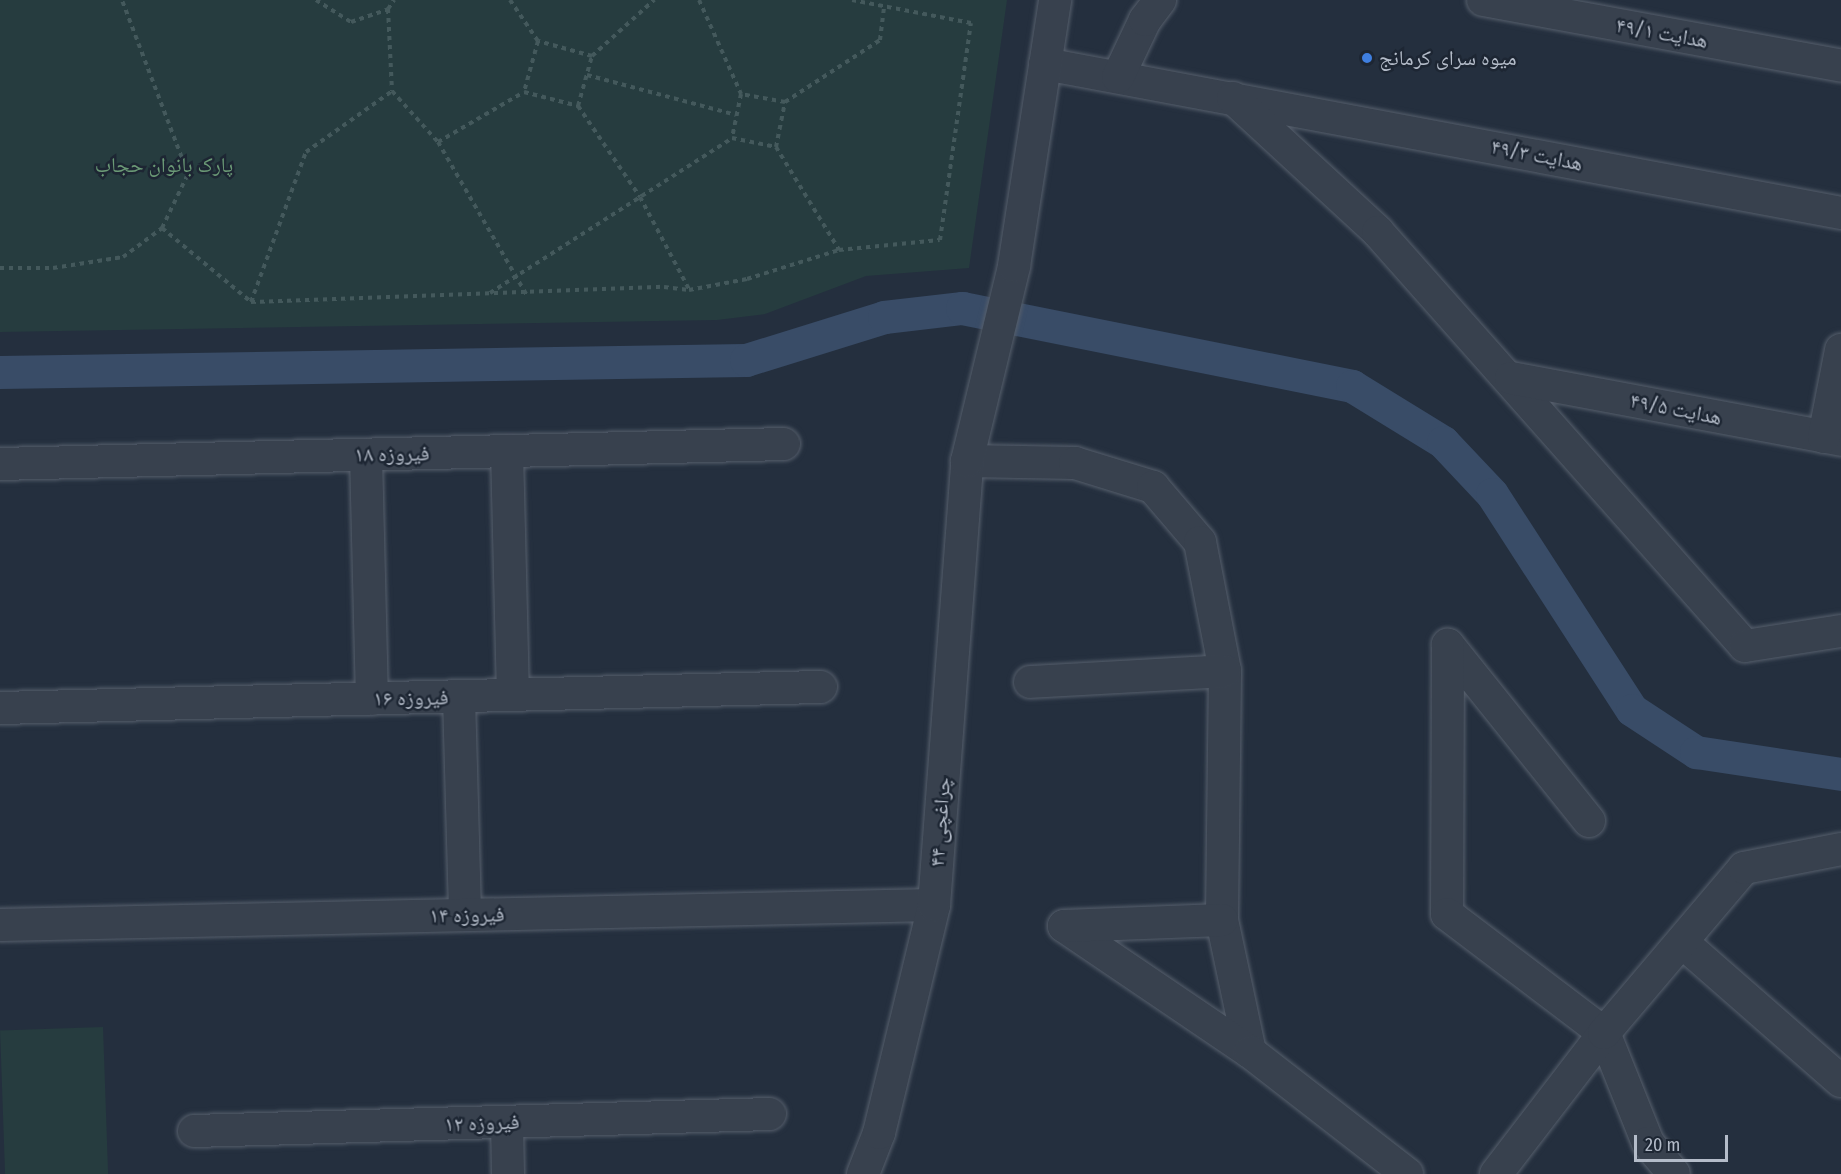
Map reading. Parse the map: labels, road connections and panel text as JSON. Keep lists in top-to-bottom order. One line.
{"streets":{"street":["هدایت ۴۹/۱","هدایت ۴۹/۳","هدایت ۴۹/۵","فیروزه ۱۸","فیروزه ۱۶","چراغچی ۴۴","فیروزه ۱۴","فیروزه ۱۲"]},"crossings":[["هدایت ۴۹/۳","چراغچی ۴۴"],["چراغچی ۴۴","فیروزه ۱۴"]],"parks":["پارک بانوان حجاب"],"places":["میوه سرای کرمانج"],"scale_bar":"20 m"}
